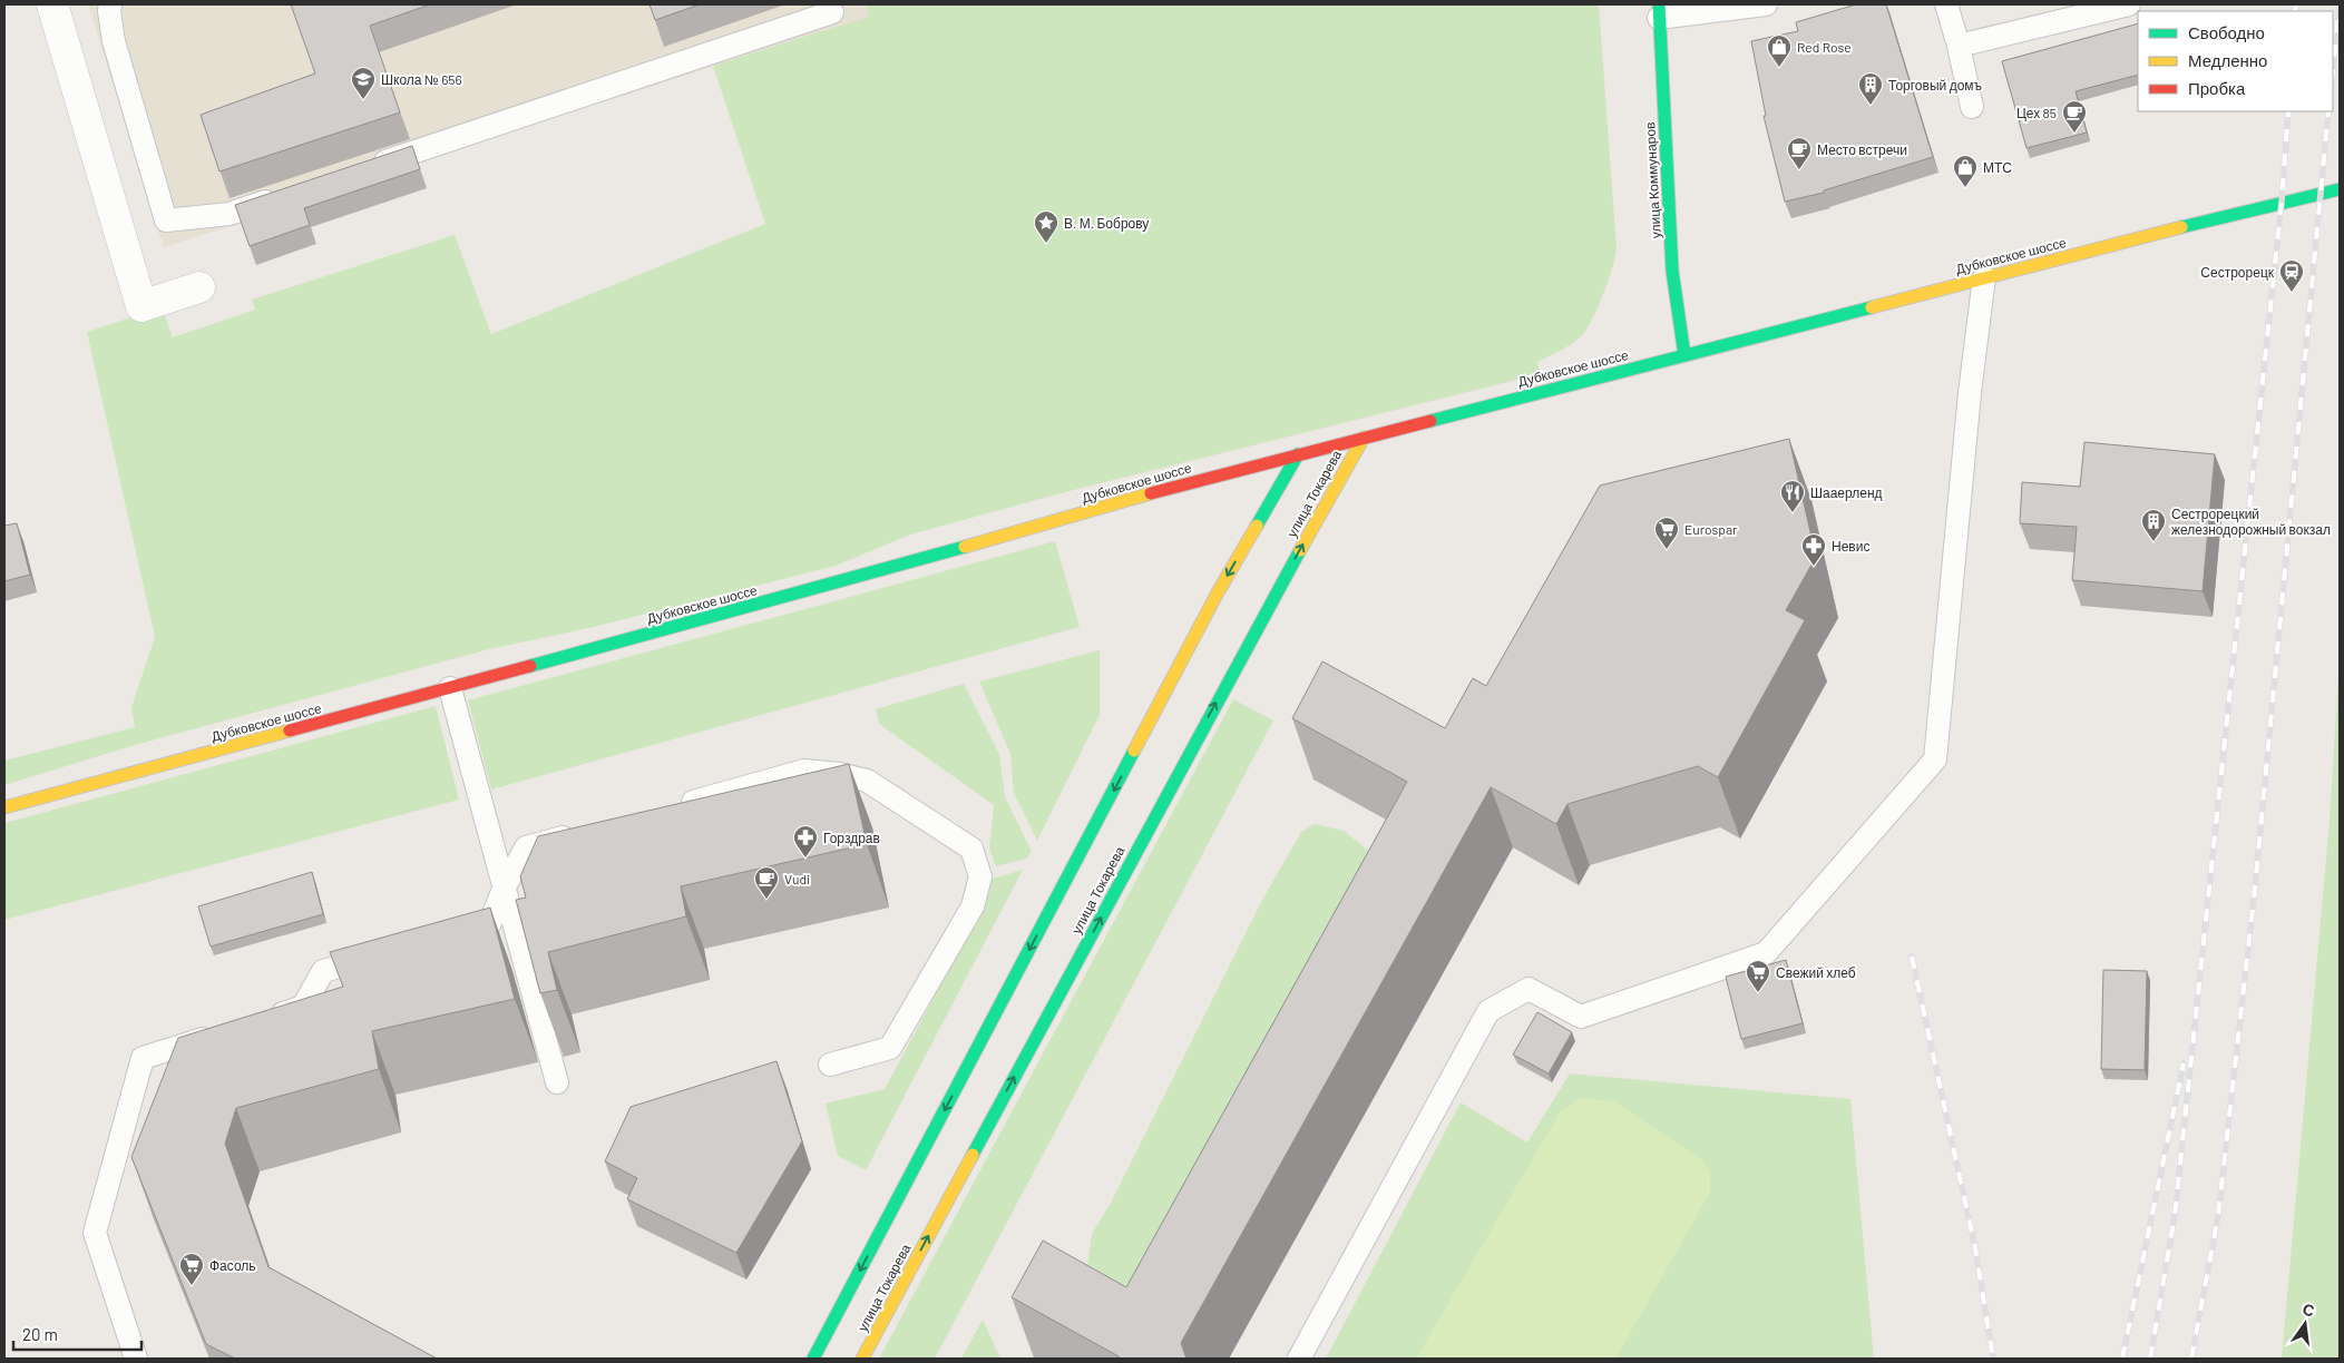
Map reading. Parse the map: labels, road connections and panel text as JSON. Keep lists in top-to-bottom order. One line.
{"streets":{"main road":["улица Коммунаров","Дубковское шоссе","улица Токарева"]},"crossings":[["улица Коммунаров","Дубковское шоссе"],["Дубковское шоссе","улица Токарева"]],"places":{"shop":["Red Rose","МТС"],"school or university":["Школа № 656"],"building":["Торговый домъ","Сестрорецкий железнодорожный вокзал"],"cafe":["Цех 85","Место встречи","Vudi"],"place":["В. М. Боброву"],"station":["Сестрорецк"],"restaurant":["Шааерленд"],"supermarket":["Eurospar","Свежий хлеб","Фасоль"],"pharmacy":["Невис","Горздрав"]},"legend":["Свободно","Медленно","Пробка"],"scale_bar":"20 m","north":"top"}
